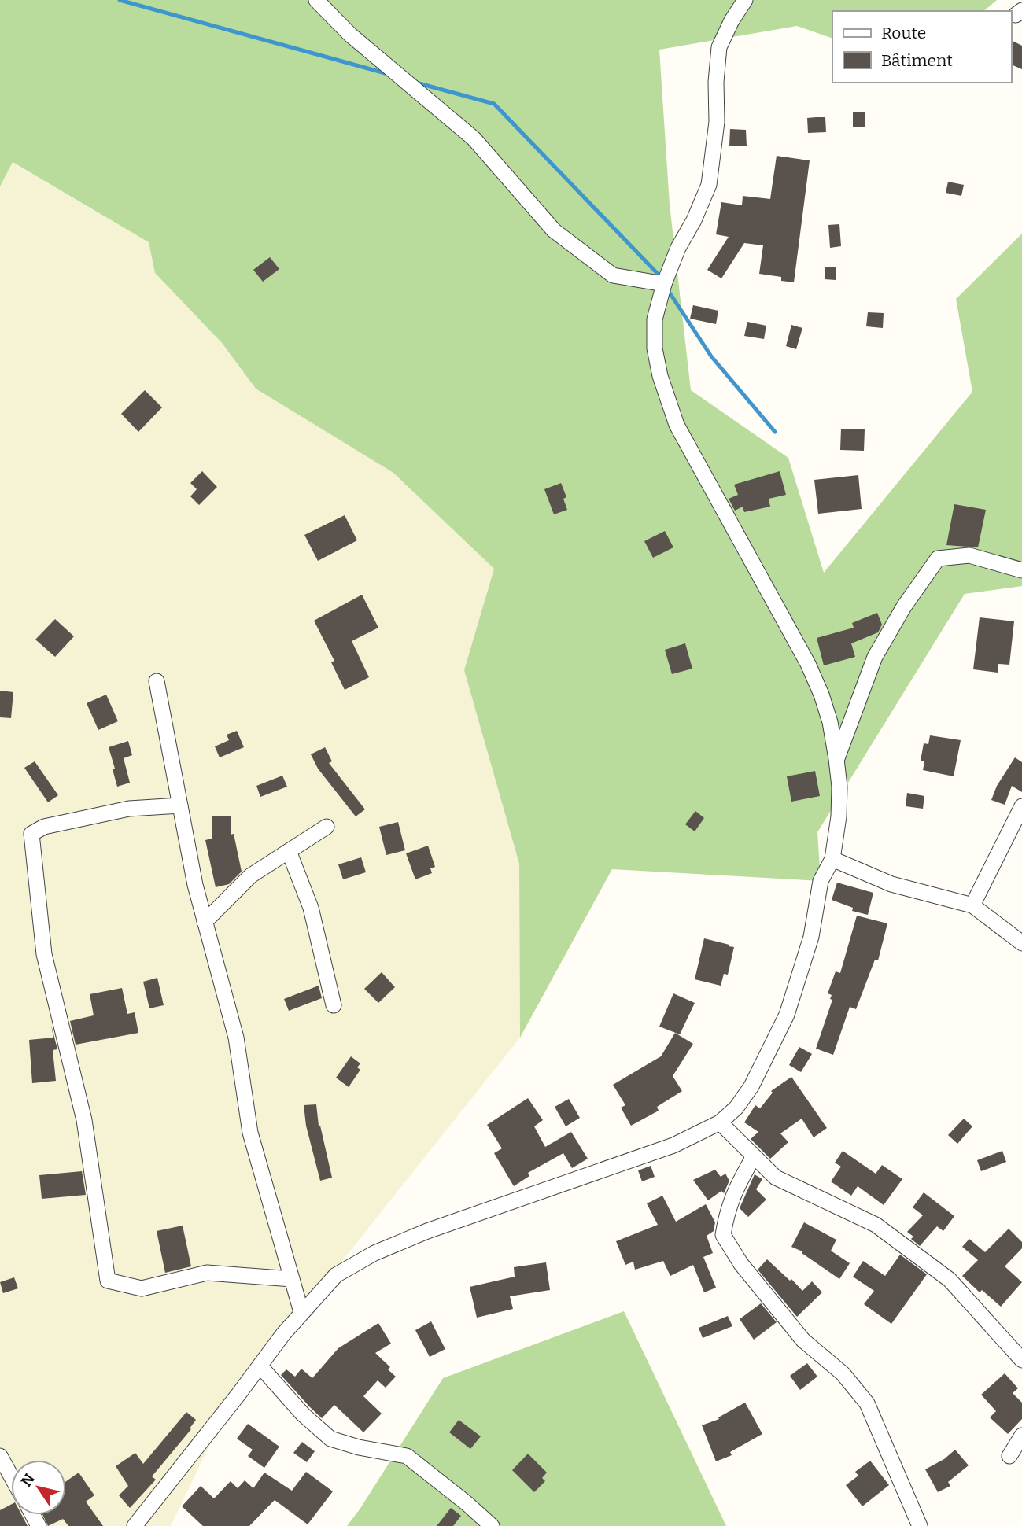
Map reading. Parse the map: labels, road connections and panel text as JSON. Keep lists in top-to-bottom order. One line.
{"legend":["Route","Bâtiment"],"north":"top left"}
